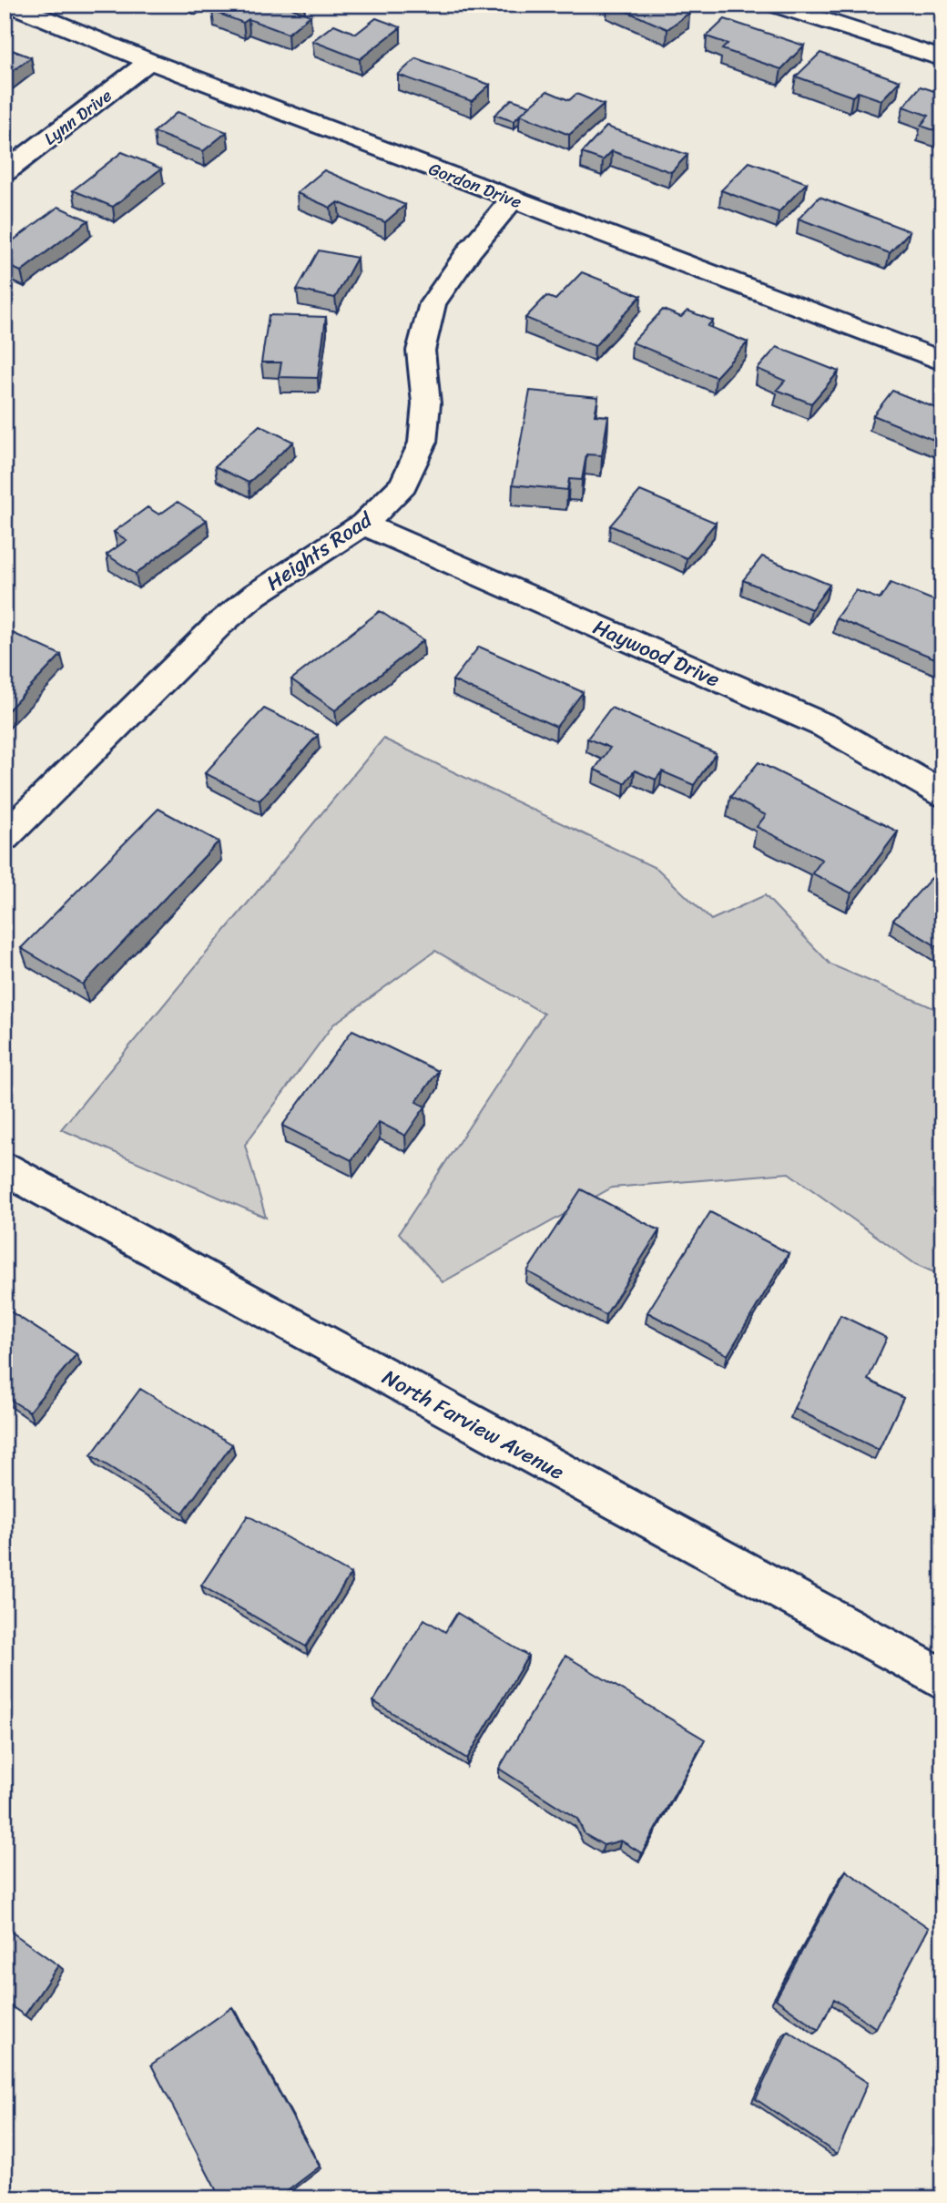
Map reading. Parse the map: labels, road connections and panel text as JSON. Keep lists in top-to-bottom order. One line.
{"streets":{"street":["Lynn Drive","Gordon Drive","Heights Road","Haywood Drive","North Farview Avenue"]},"crossings":[["Lynn Drive","Gordon Drive"],["Gordon Drive","Heights Road"],["Heights Road","Haywood Drive"]]}
